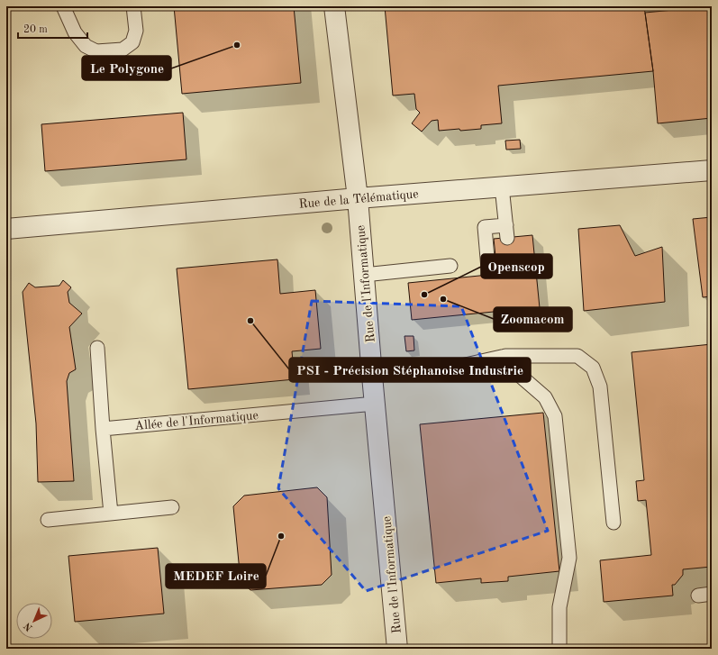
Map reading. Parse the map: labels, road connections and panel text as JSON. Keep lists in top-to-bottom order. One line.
{"streets":{"street":["Rue de la Télématique","Rue de l'Informatique"],"lane":["Allée de l'Informatique"]},"crossings":[["Rue de la Télématique","Rue de l'Informatique"],["Rue de l'Informatique","Allée de l'Informatique"]],"places":["Le Polygone","Openscop","Zoomacom","PSI - Précision Stéphanoise Industrie","MEDEF Loire"],"scale_bar":"20 m","north":"bottom left"}
